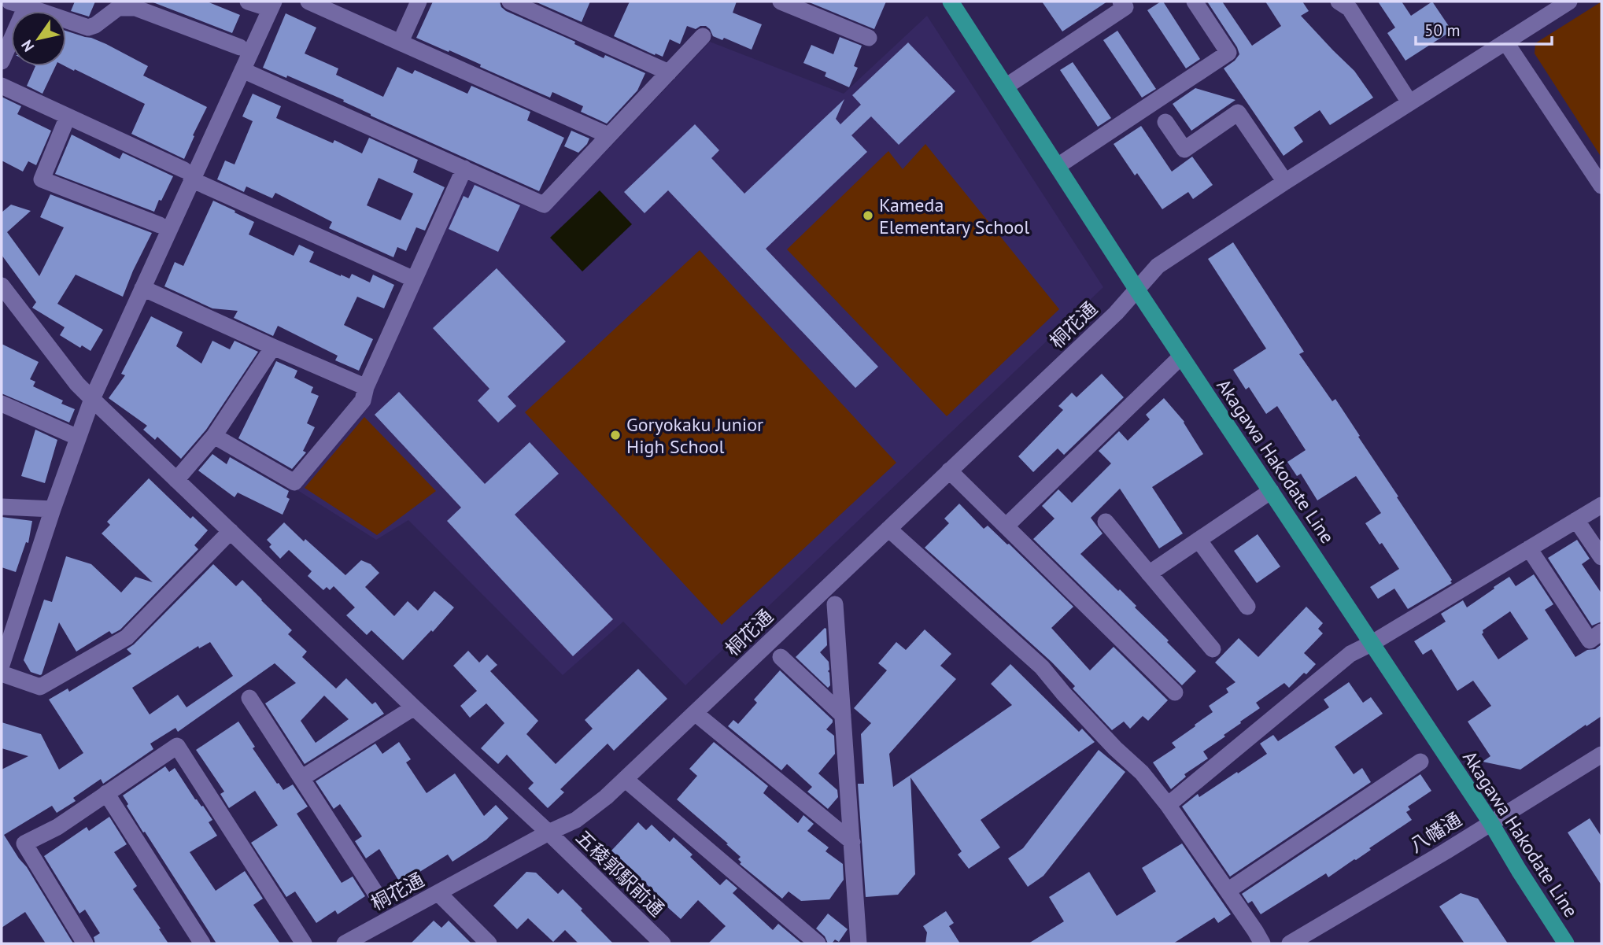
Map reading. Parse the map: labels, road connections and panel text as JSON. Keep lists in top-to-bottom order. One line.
{"streets":{"main road":["Akagawa Hakodate Line"],"street":["桐花通","八幡通","五稜郭駅前通"]},"crossings":[["桐花通","Akagawa Hakodate Line"],["桐花通","五稜郭駅前通"],["Akagawa Hakodate Line","八幡通"]],"places":["Kameda Elementary School","Goryokaku Junior High School"],"scale_bar":"50 m","north":"bottom left"}
